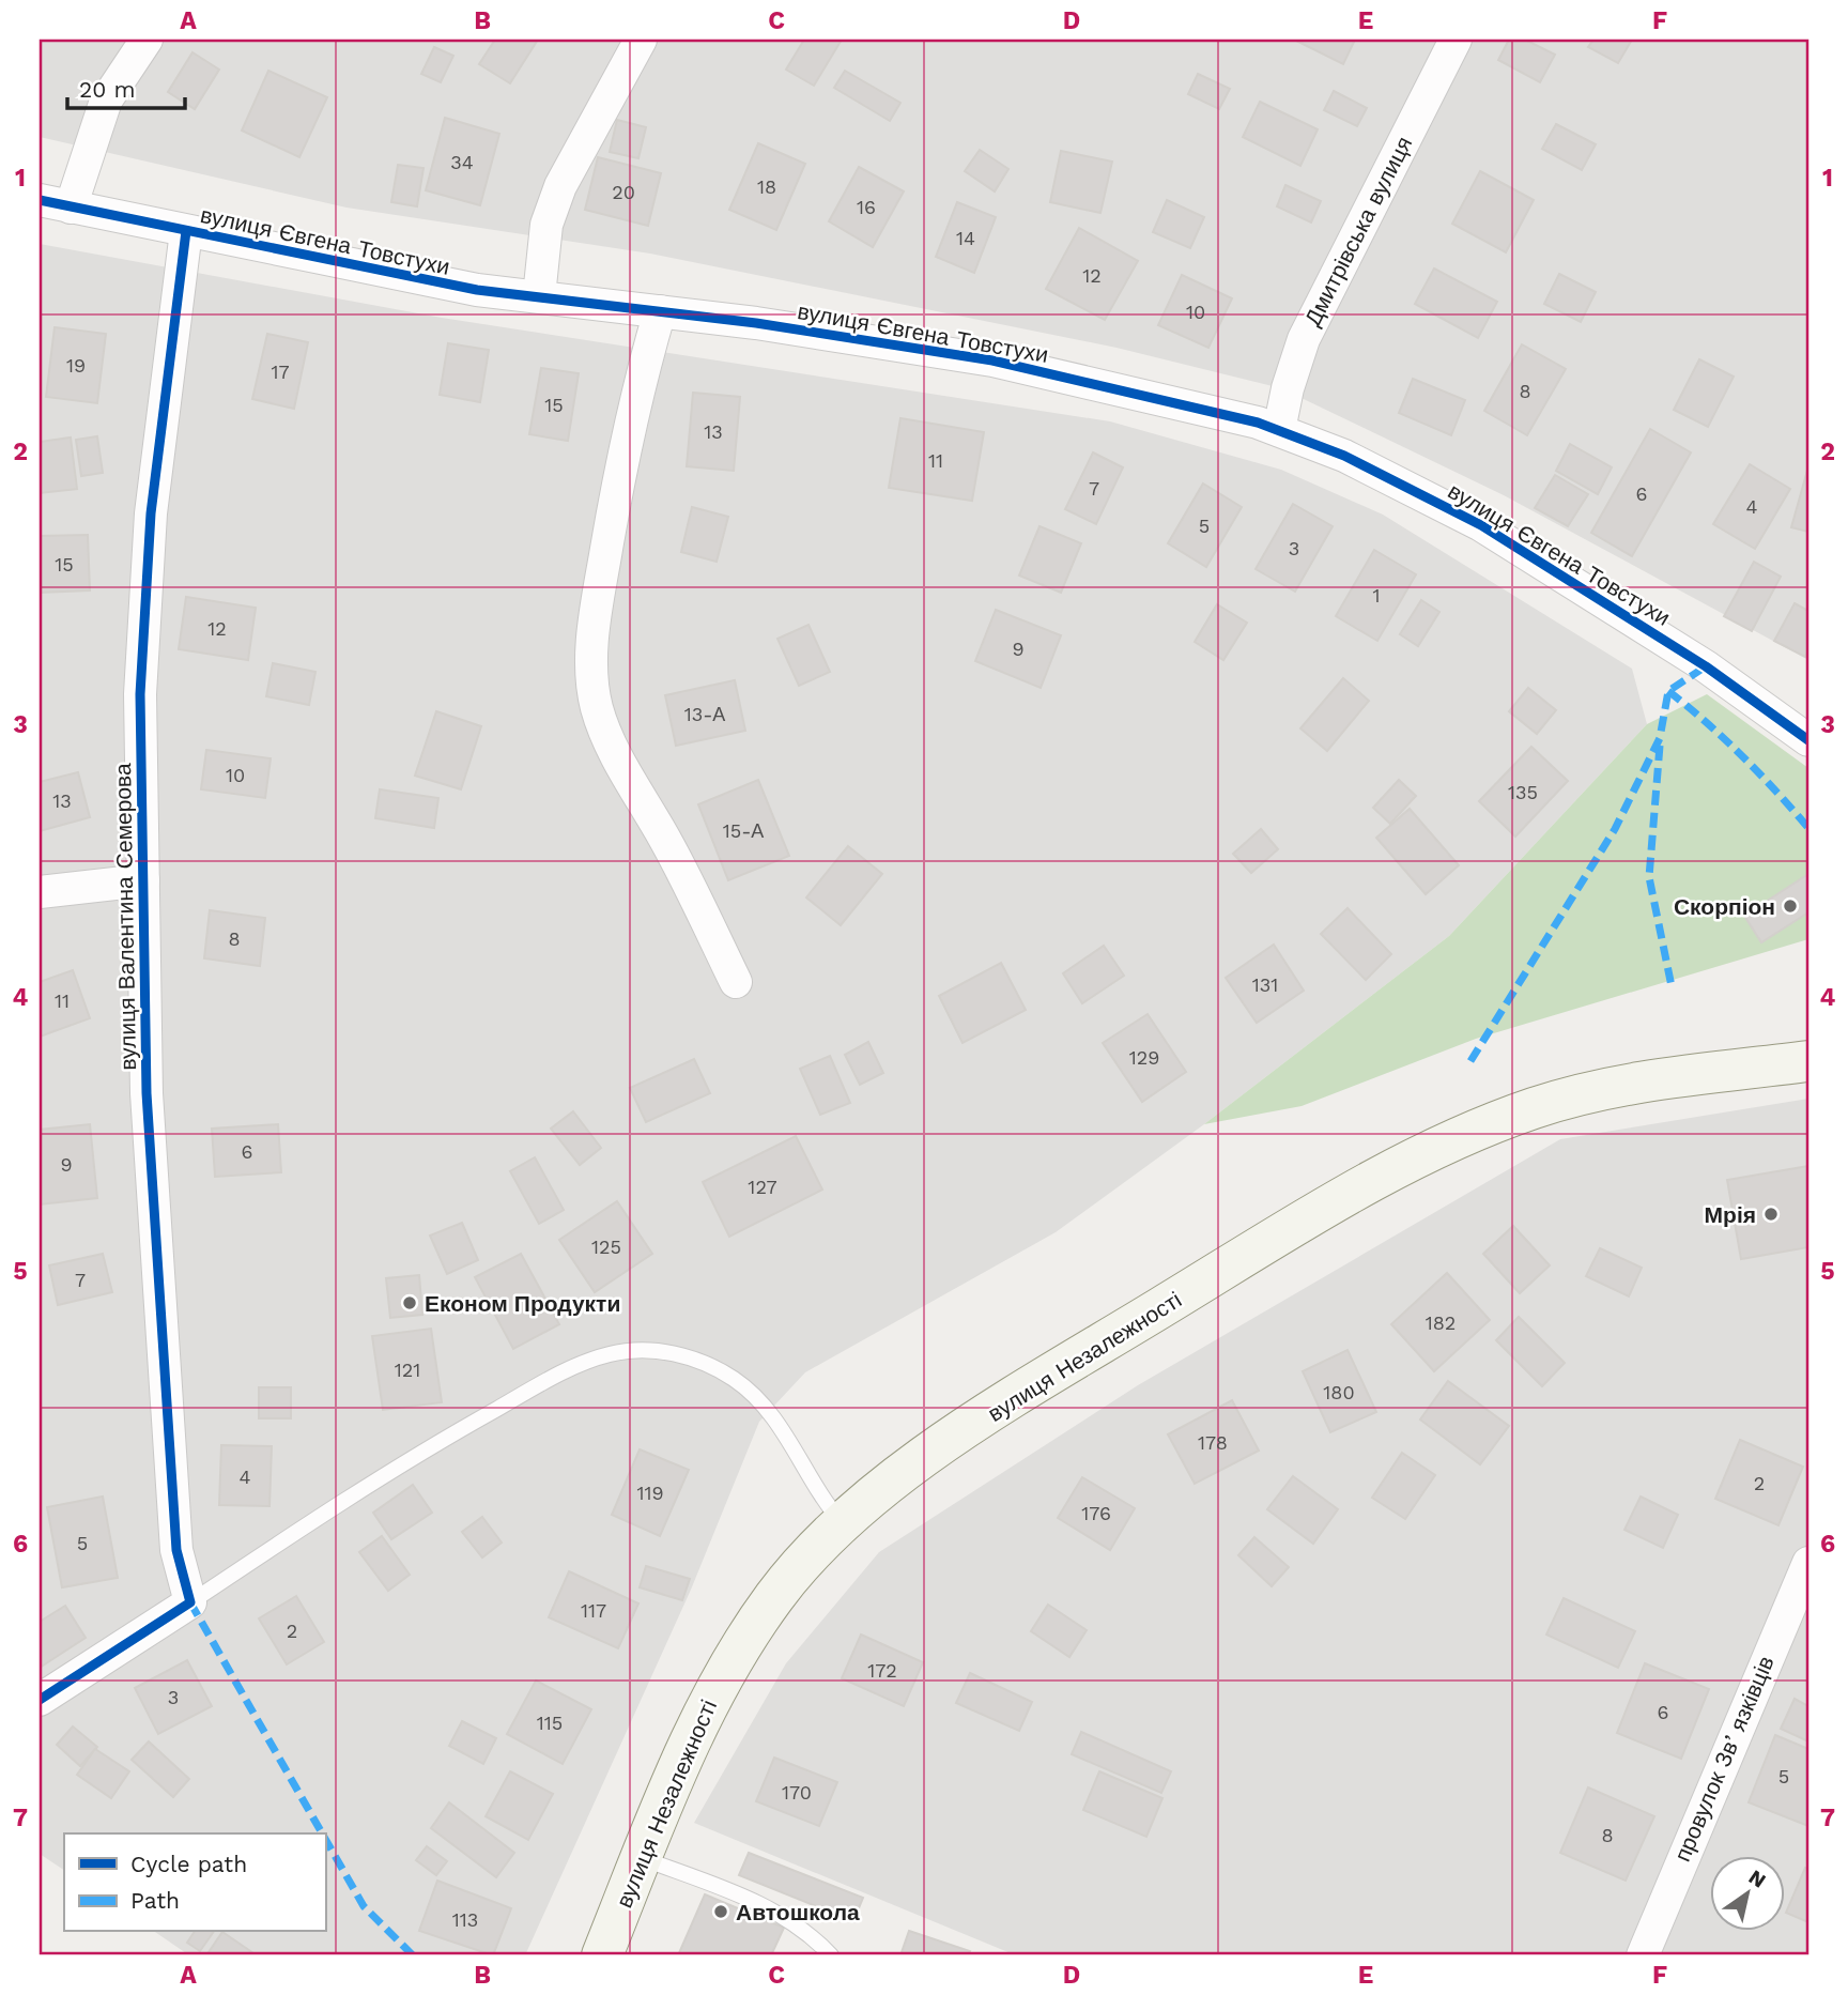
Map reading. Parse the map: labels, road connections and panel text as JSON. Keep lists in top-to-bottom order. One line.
{"streets":{"main road":["вулиця Незалежності"],"street":["Дмитрівська вулиця","вулиця Євгена Товстухи","вулиця Валентина Семерова","провулок Звʼязківців"]},"crossings":[["Дмитрівська вулиця","вулиця Євгена Товстухи"],["вулиця Євгена Товстухи","вулиця Валентина Семерова"]],"places":["Скорпіон","Мрія","Економ Продукти","Автошкола"],"house_numbers":["34","18","20","16","14","12","10","19","17","8","15","13","11","7","6","4","5","3","15","1","12","9","13-А","10","135","13","15-А","8","131","11","129","6","9","127","125","7","182","121","180","178","4","2","119","176","5","117","2","172","3","6","115","5","170","8","113"],"legend":["Cycle path","Path"],"scale_bar":"20 m","north":"top right","grid":{"columns":["A","B","C","D","E","F"],"rows":["1","2","3","4","5","6","7"]}}
